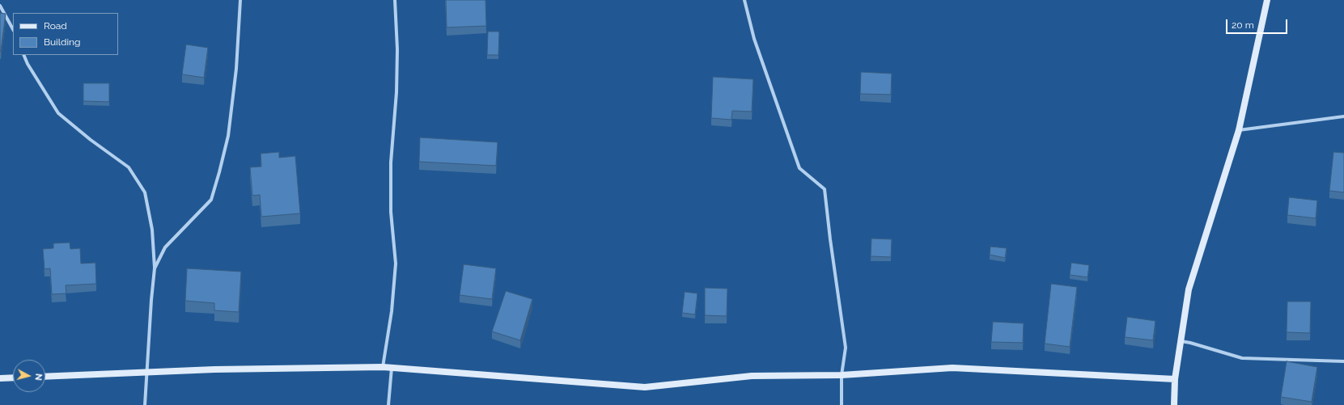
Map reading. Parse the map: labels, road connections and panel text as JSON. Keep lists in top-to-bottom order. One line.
{"legend":["Road","Building"],"scale_bar":"20 m","north":"right"}
